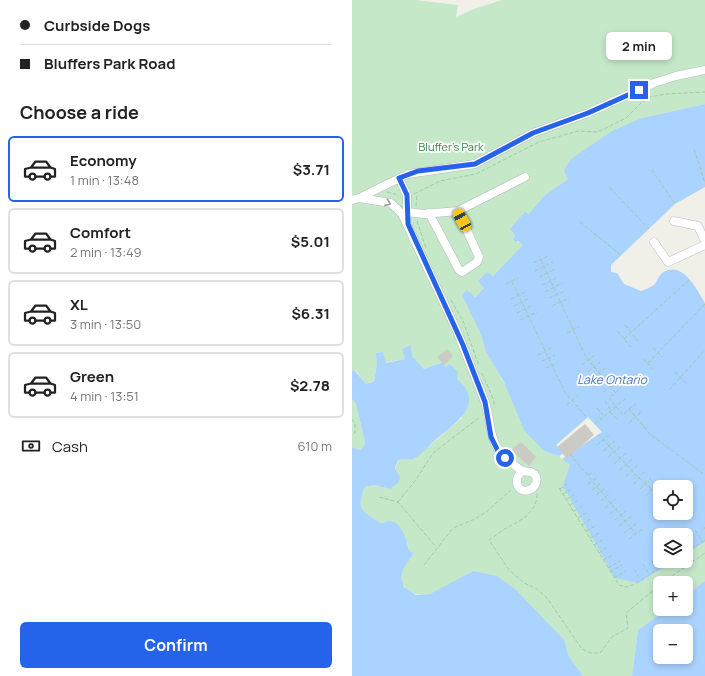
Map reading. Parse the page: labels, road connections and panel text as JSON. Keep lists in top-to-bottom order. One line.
{"water":["Lake Ontario"],"parks":["Bluffer's Park"],"page":{"banner":["Curbside Dogs","Bluffers Park Road"],"bubble":"2 min","heading":"Choose a ride","list":[{"name":"Economy","note":"1 min · 13:48","value":"$3.71"},{"name":"Comfort","note":"2 min · 13:49","value":"$5.01"},{"name":"XL","note":"3 min · 13:50","value":"$6.31"},{"name":"Green","note":"4 min · 13:51","value":"$2.78"}],"pay":["Cash","610 m"],"map_buttons":["+","−"],"buttons":"Confirm"}}
